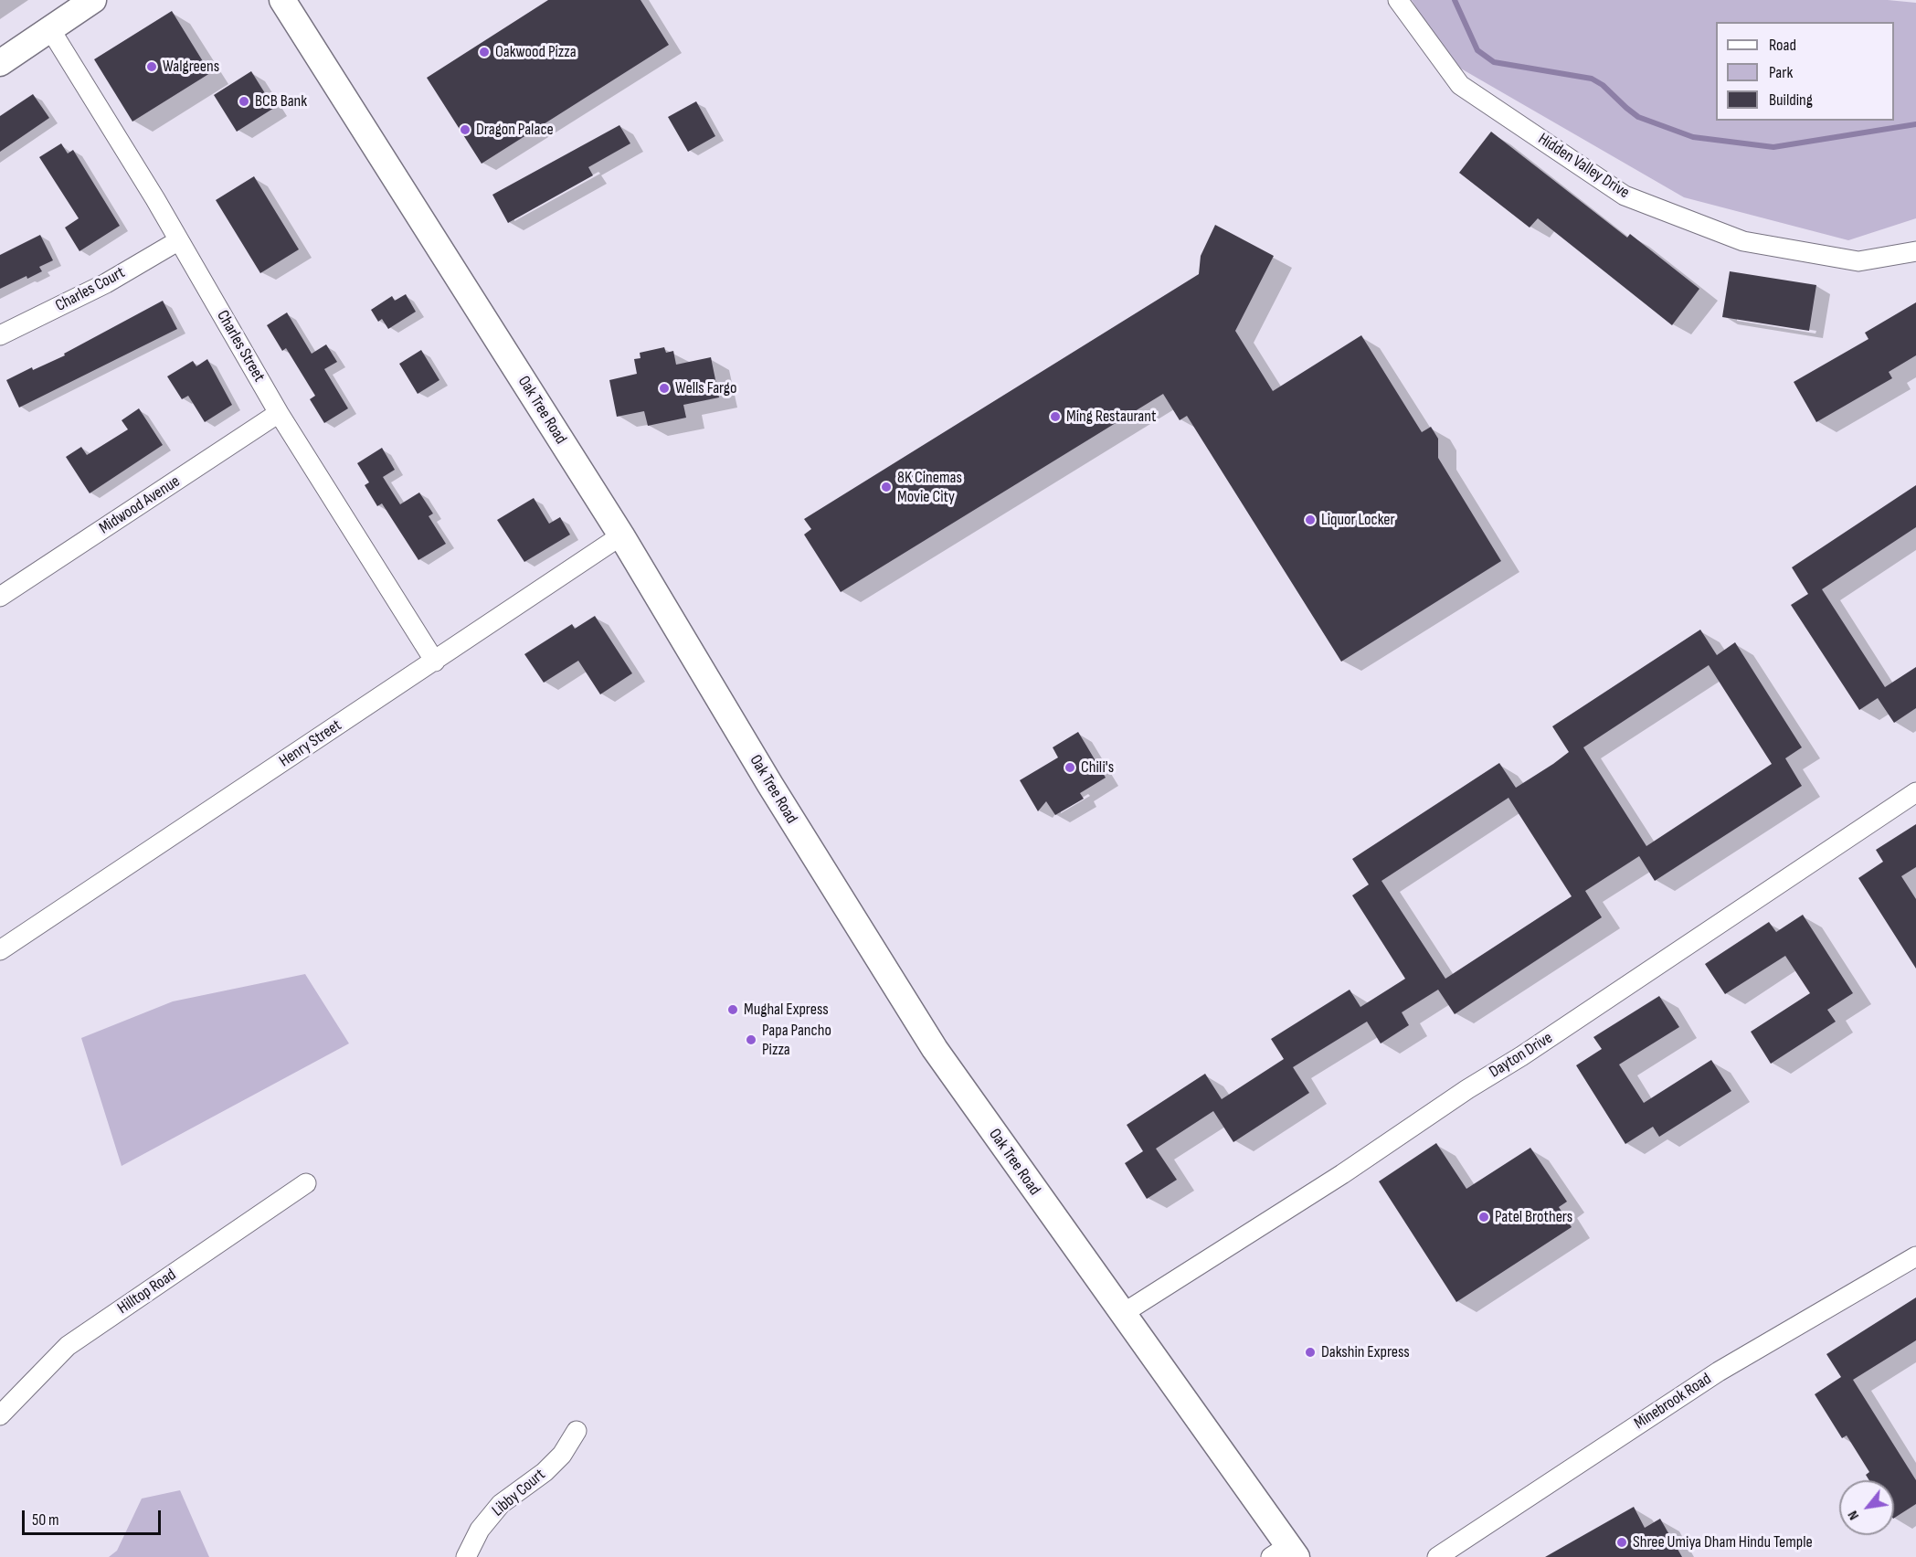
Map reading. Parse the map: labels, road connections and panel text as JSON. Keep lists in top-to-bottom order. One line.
{"streets":{"main road":["Oak Tree Road"],"street":["Hidden Valley Drive","Charles Court","Charles Street","Midwood Avenue","Henry Street","Dayton Drive","Hilltop Road","Minebrook Road","Libby Court"]},"crossings":[["Charles Court","Charles Street"],["Charles Street","Midwood Avenue"],["Charles Street","Henry Street"],["Oak Tree Road","Henry Street"],["Oak Tree Road","Dayton Drive"]],"places":["Oakwood Pizza","Walgreens","BCB Bank","Dragon Palace","Wells Fargo","Ming Restaurant","8K Cinemas Movie City","Liquor Locker","Chili's","Mughal Express","Papa Pancho Pizza","Patel Brothers","Dakshin Express","Shree Umiya Dham Hindu Temple"],"legend":["Road","Park","Building"],"scale_bar":"50 m","north":"bottom left"}
